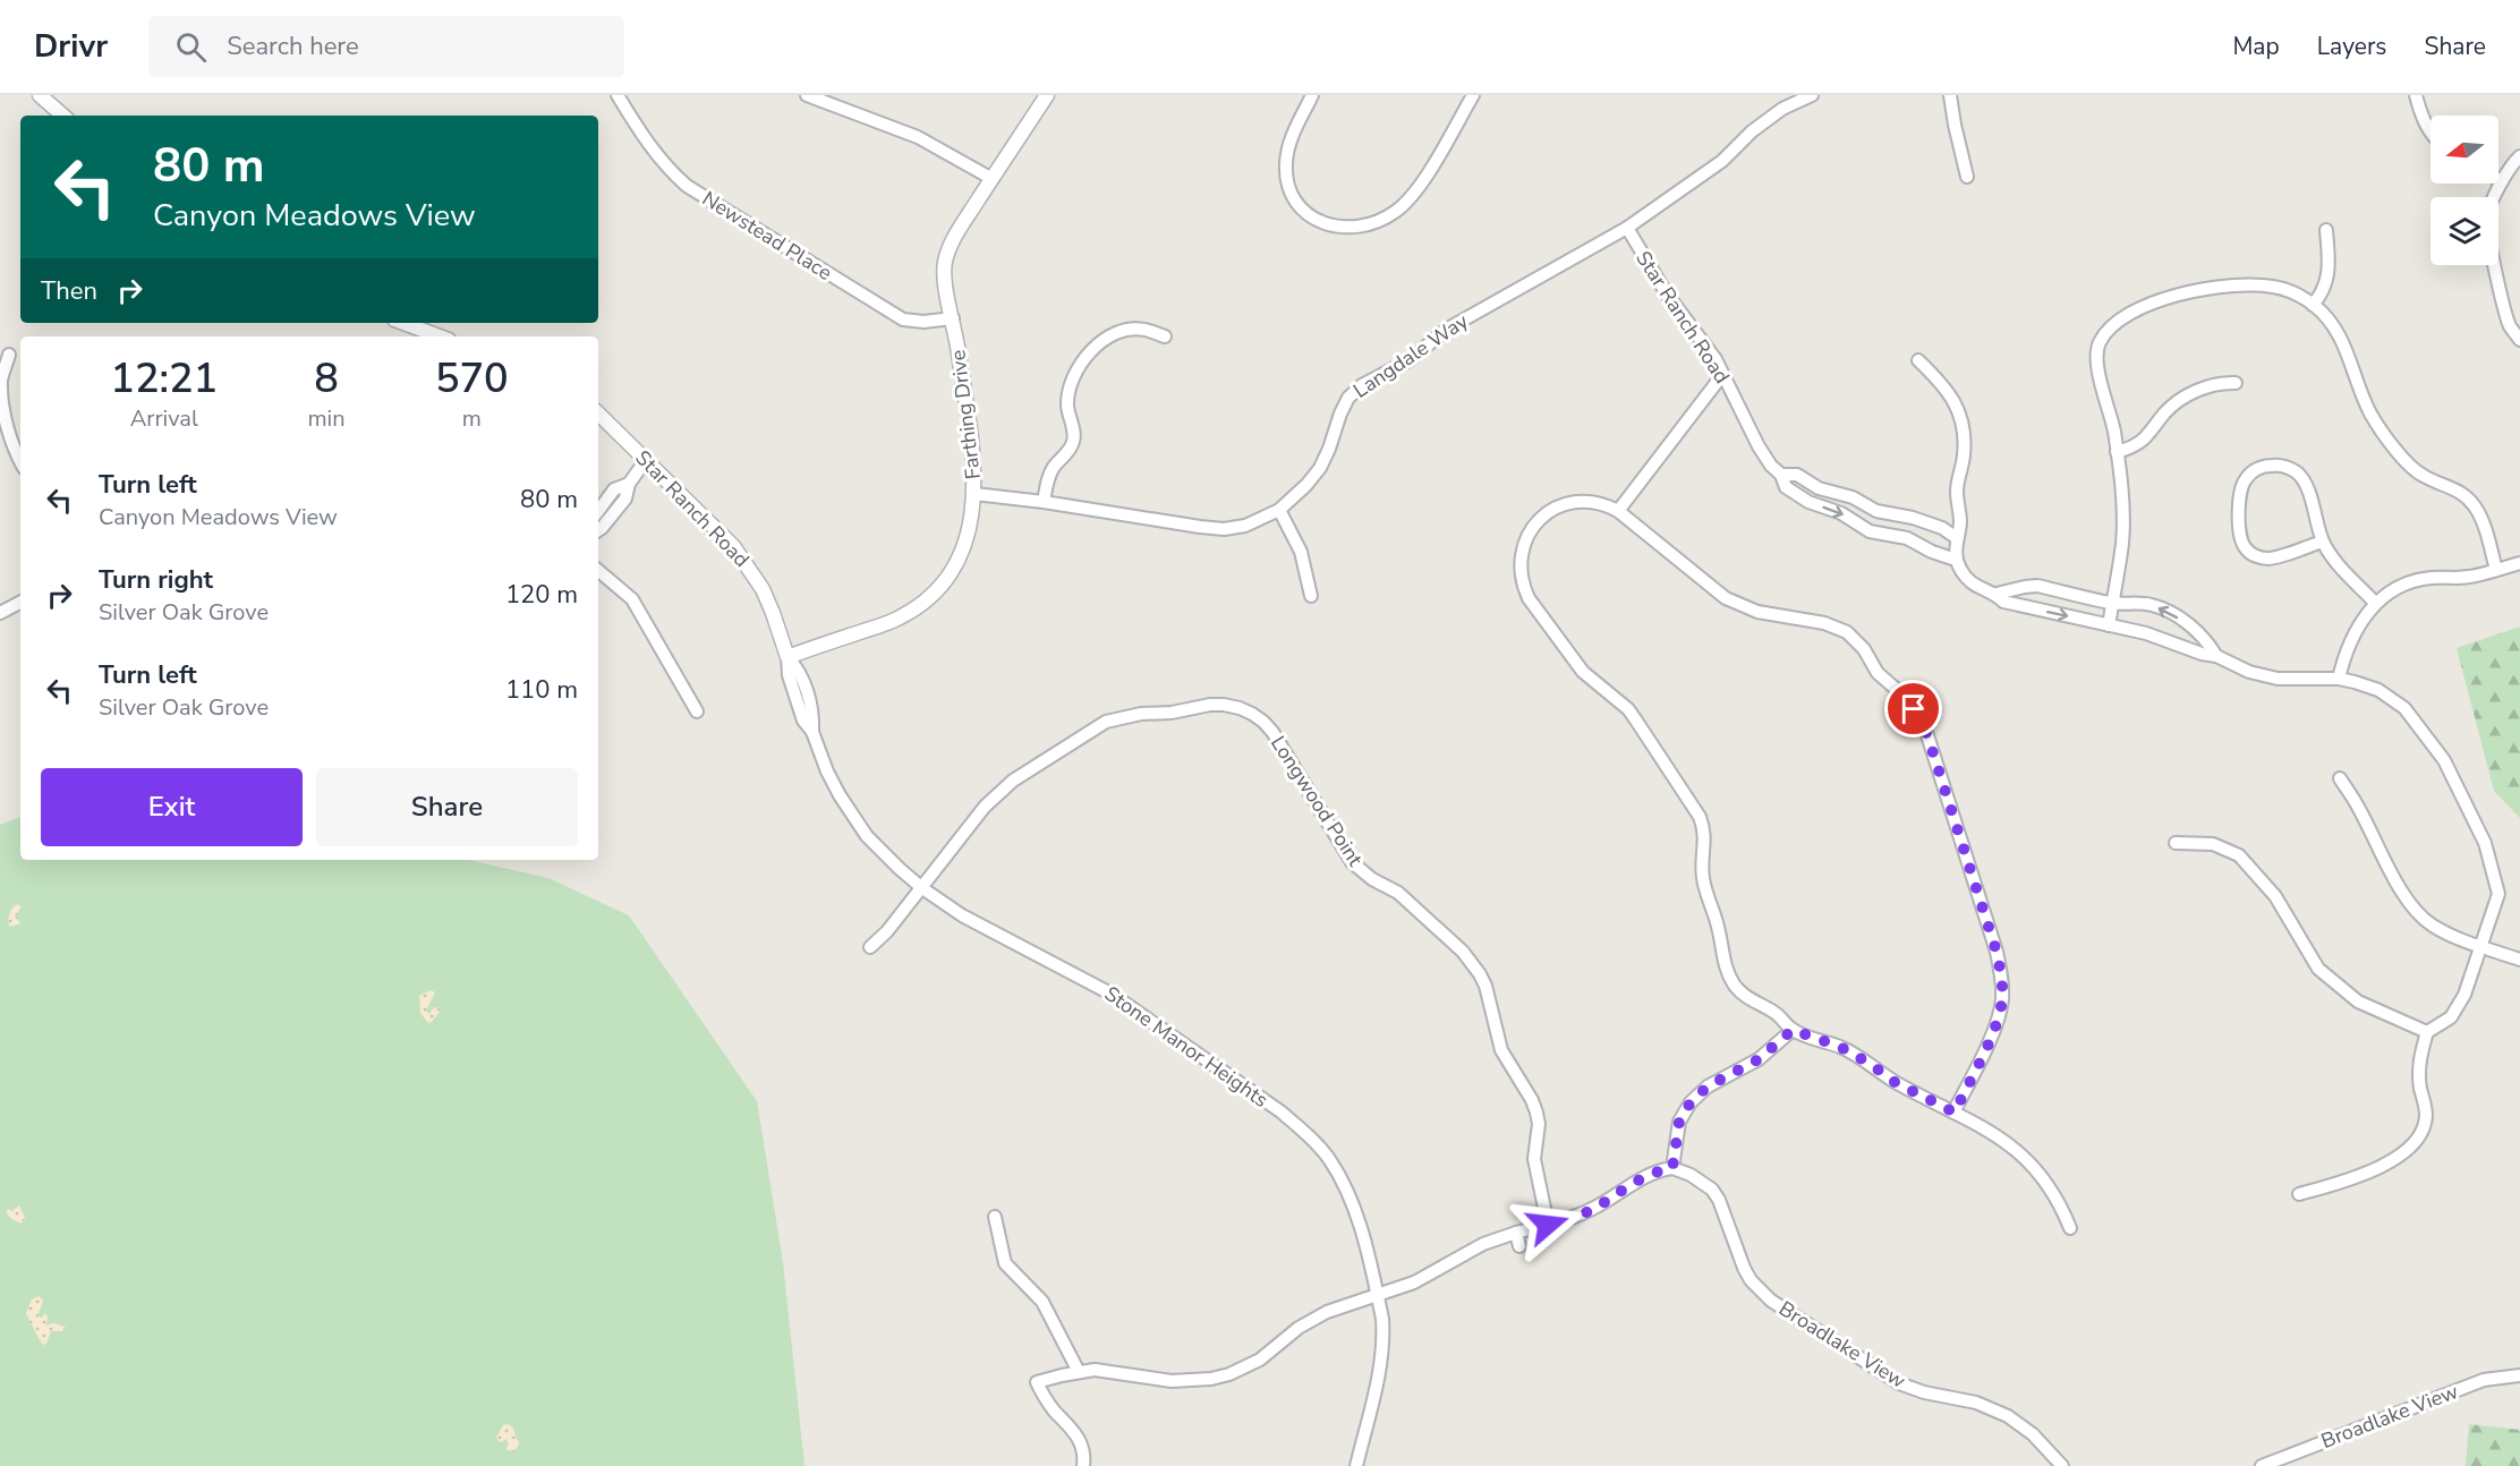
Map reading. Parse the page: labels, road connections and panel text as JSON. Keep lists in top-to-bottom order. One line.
{"streets":{"street":["Newstead Place","Star Ranch Road","Langdale Way","Farthing Drive","Longwood Point","Stone Manor Heights","Broadlake View"]},"crossings":[["Newstead Place","Farthing Drive"],["Star Ranch Road","Langdale Way"],["Star Ranch Road","Farthing Drive"],["Star Ranch Road","Stone Manor Heights"],["Langdale Way","Farthing Drive"],["Farthing Drive","Stone Manor Heights"],["Longwood Point","Stone Manor Heights"]],"north":"left","page":{"header":"Drivr","search":"Search here","nav":["Map","Layers","Share"],"turn":["80 m","Canyon Meadows View"],"then":"Then","eta":["12:21","Arrival","8","min","570","m"],"list":[{"name":"Turn left","note":"Canyon Meadows View","value":"80 m"},{"name":"Turn right","note":"Silver Oak Grove","value":"120 m"},{"name":"Turn left","note":"Silver Oak Grove","value":"110 m"}],"buttons":["Exit","Share"]}}
